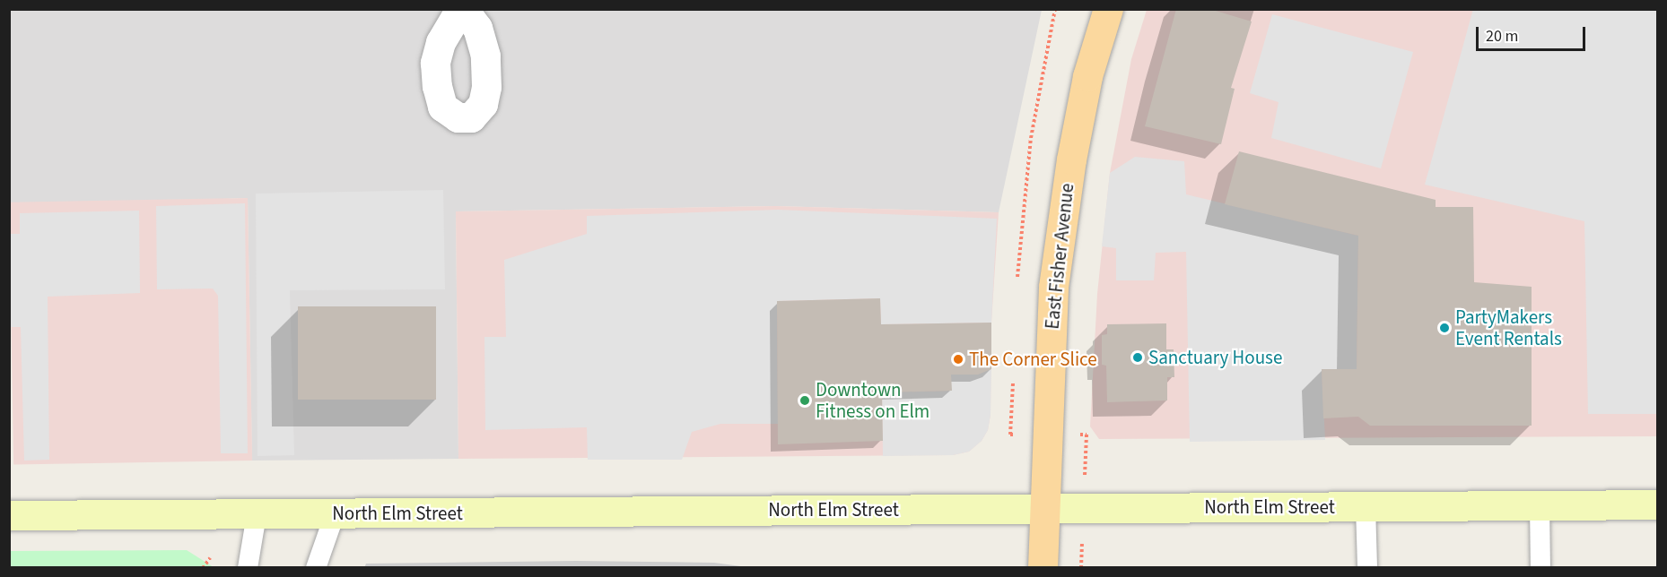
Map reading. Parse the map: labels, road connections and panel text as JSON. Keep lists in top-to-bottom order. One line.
{"streets":{"main road":["East Fisher Avenue","North Elm Street"]},"crossings":[["East Fisher Avenue","North Elm Street"]],"places":["PartyMakers Event Rentals","Sanctuary House","The Corner Slice","Downtown Fitness on Elm"],"scale_bar":"20 m"}
